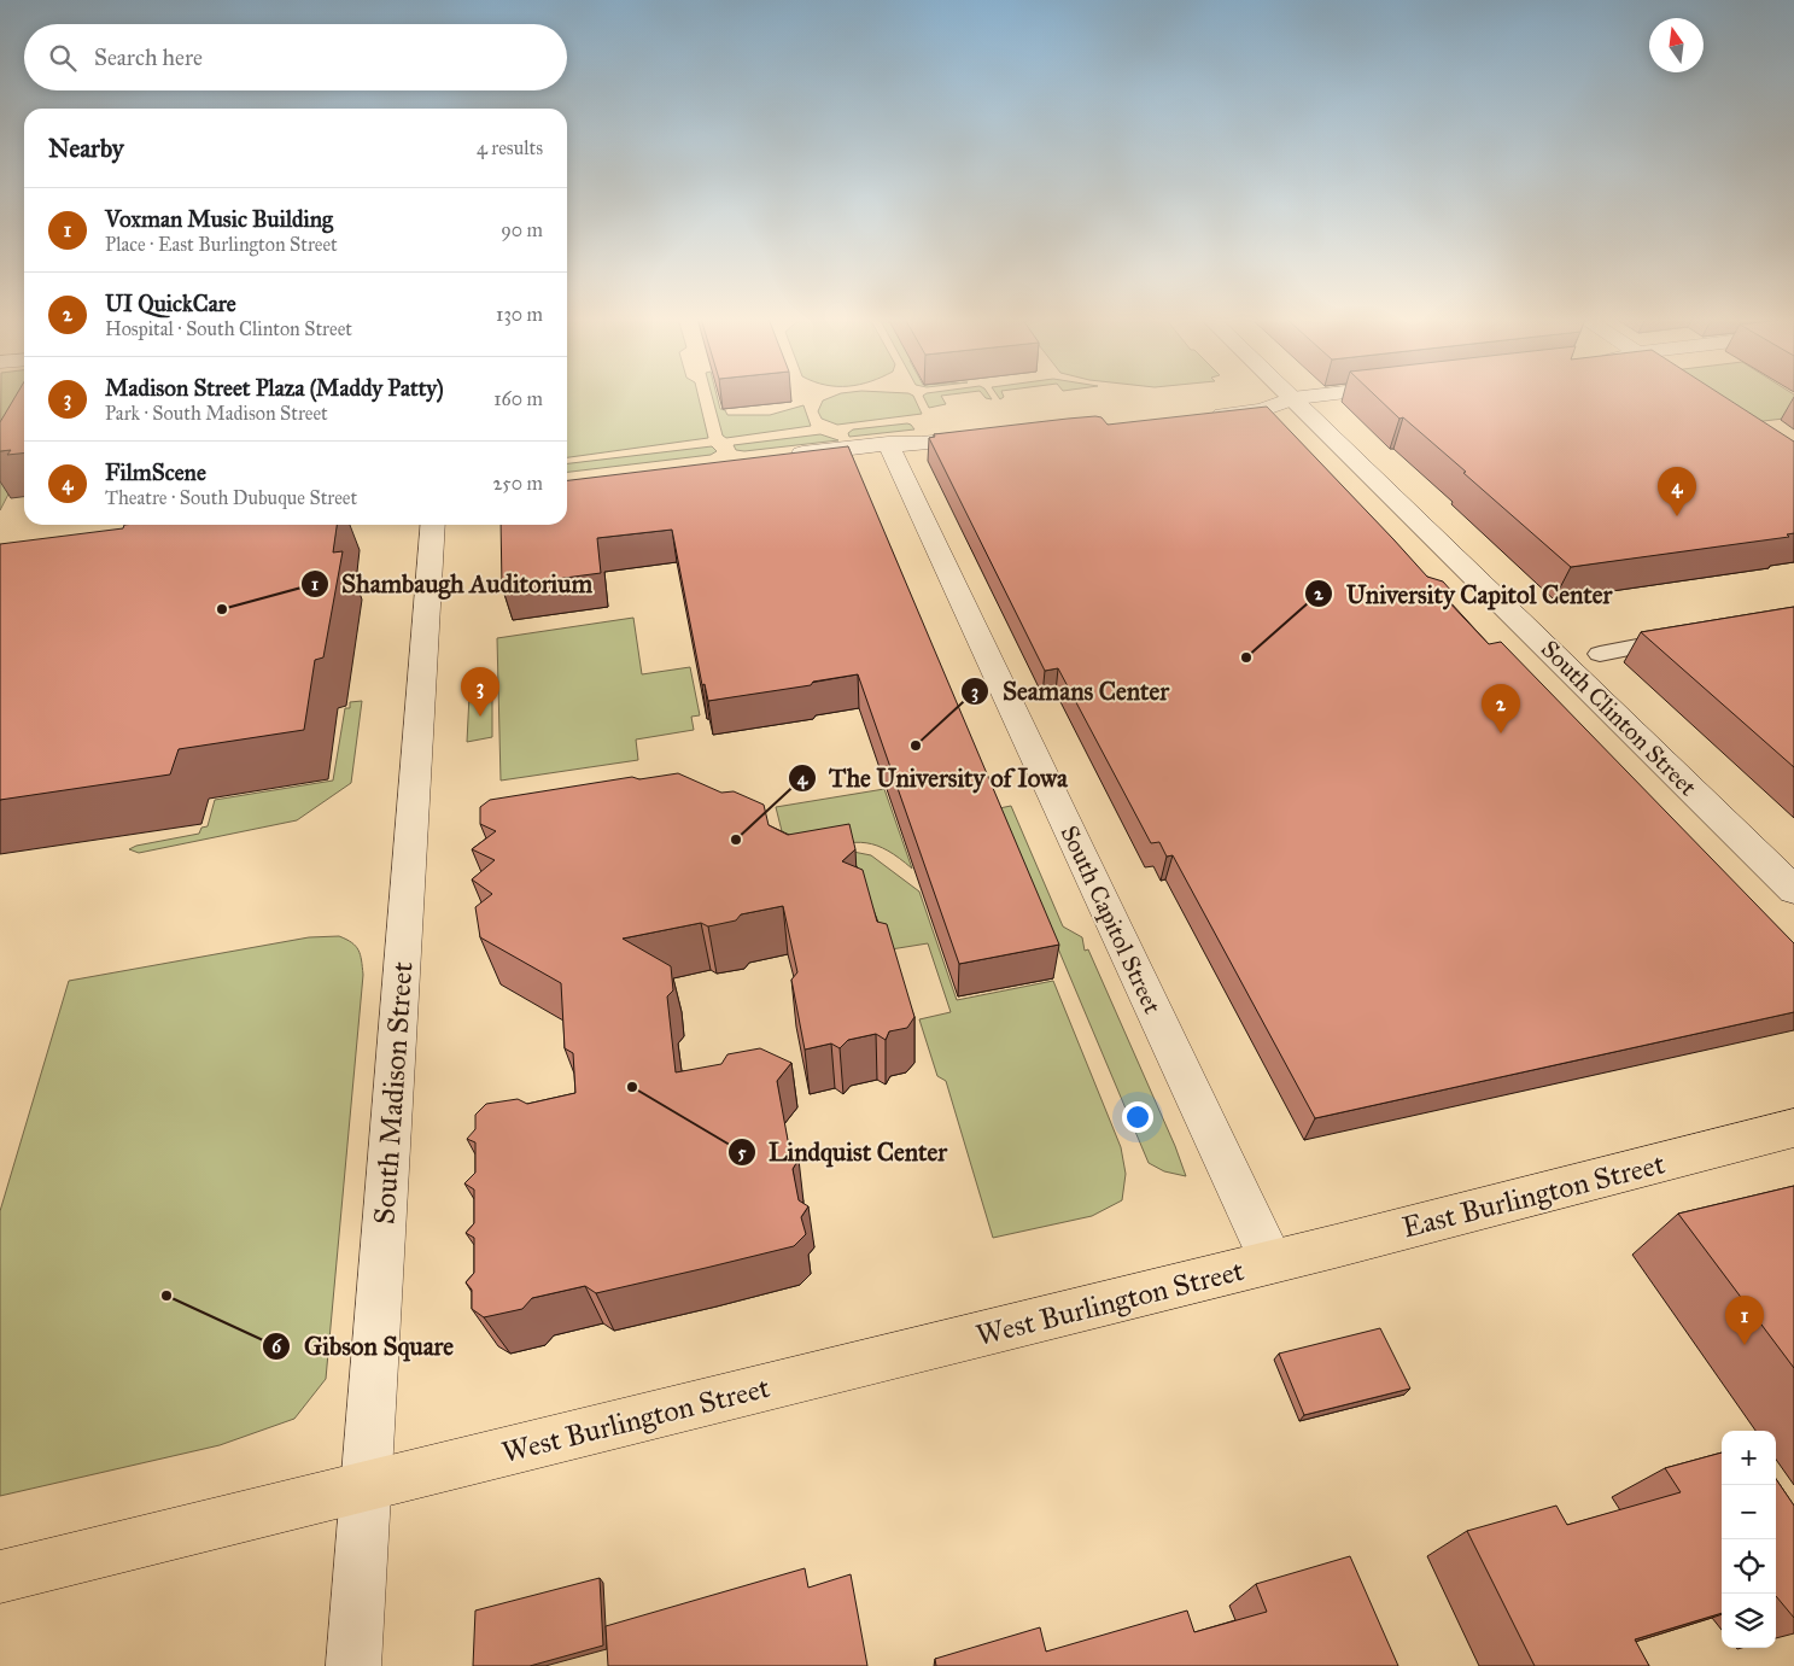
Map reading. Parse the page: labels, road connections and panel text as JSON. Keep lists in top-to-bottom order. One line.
{"streets":{"main road":["East Burlington Street","West Burlington Street"],"street":["South Clinton Street","South Capitol Street","South Madison Street"]},"crossings":[["South Capitol Street","East Burlington Street"],["South Capitol Street","West Burlington Street"],["South Madison Street","West Burlington Street"],["East Burlington Street","West Burlington Street"]],"places":["Shambaugh Auditorium","University Capitol Center","Seamans Center","The University of Iowa","Lindquist Center","Gibson Square"],"north":"top","page":{"search":"Search here","heading":["Nearby","4 results"],"list":[{"mark":"1","name":"Voxman Music Building","note":"Place · East Burlington Street","value":"90 m"},{"mark":"2","name":"UI QuickCare","note":"Hospital · South Clinton Street","value":"130 m"},{"mark":"3","name":"Madison Street Plaza (Maddy Patty)","note":"Park · South Madison Street","value":"160 m"},{"mark":"4","name":"FilmScene","note":"Theatre · South Dubuque Street","value":"250 m"}],"pins":["4","3","2","1"],"map_buttons":["+","−"]}}
